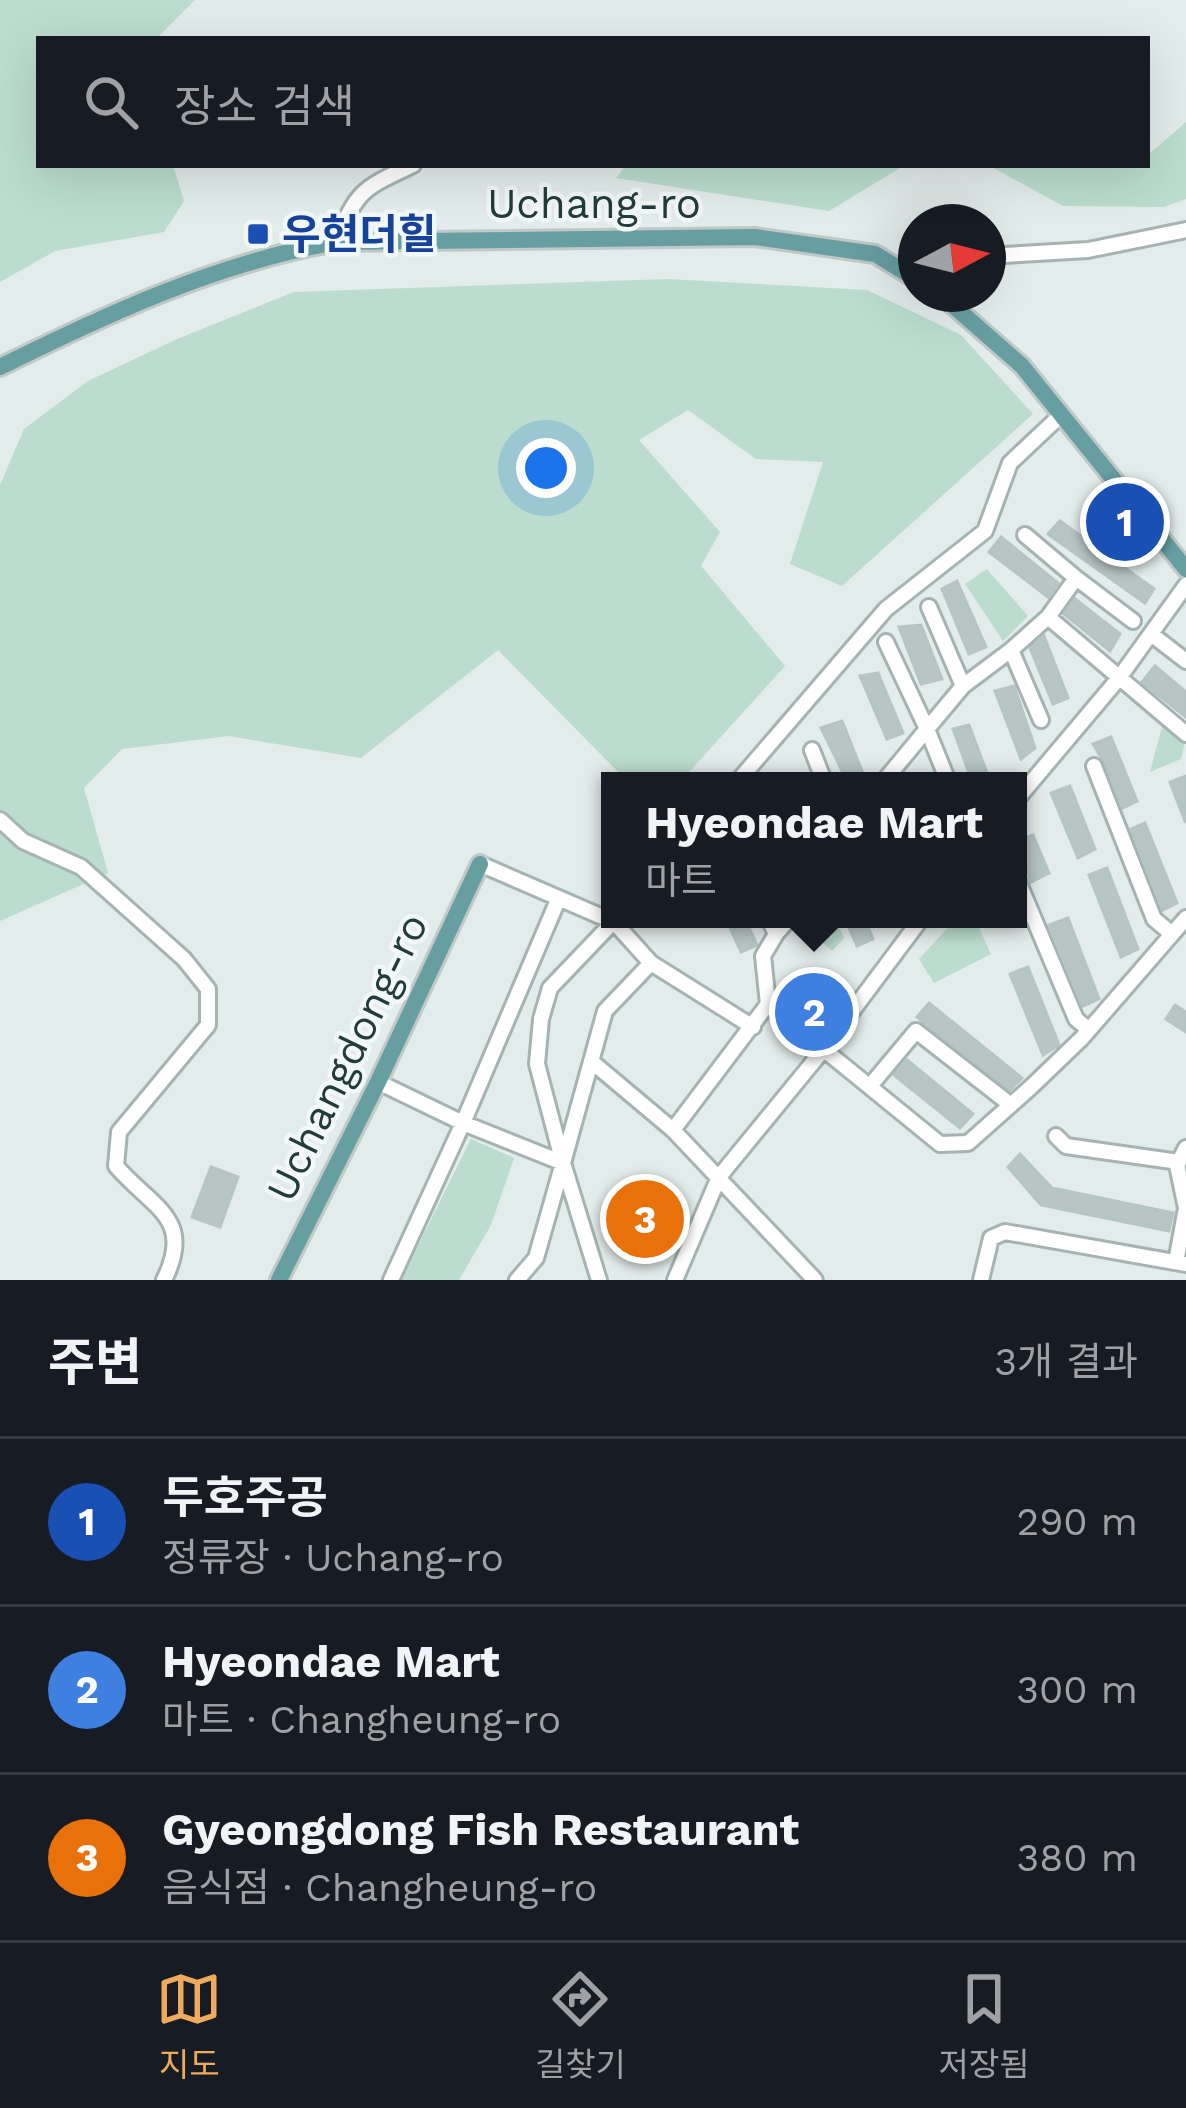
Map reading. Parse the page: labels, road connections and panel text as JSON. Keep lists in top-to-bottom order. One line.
{"streets":{"main road":["Uchang-ro","Uchangdong-ro"]},"places":{"transit":["우현더힐"]},"north":"right","page":{"search":"장소 검색","pins":["1","2","3"],"popup":["Hyeondae Mart","마트"],"heading":["주변","3개 결과"],"list":[{"mark":"1","name":"두호주공","note":"정류장 · Uchang-ro","value":"290 m"},{"mark":"2","name":"Hyeondae Mart","note":"마트 · Changheung-ro","value":"300 m"},{"mark":"3","name":"Gyeongdong Fish Restaurant","note":"음식점 · Changheung-ro","value":"380 m"}],"nav":["지도","길찾기","저장됨"]}}
